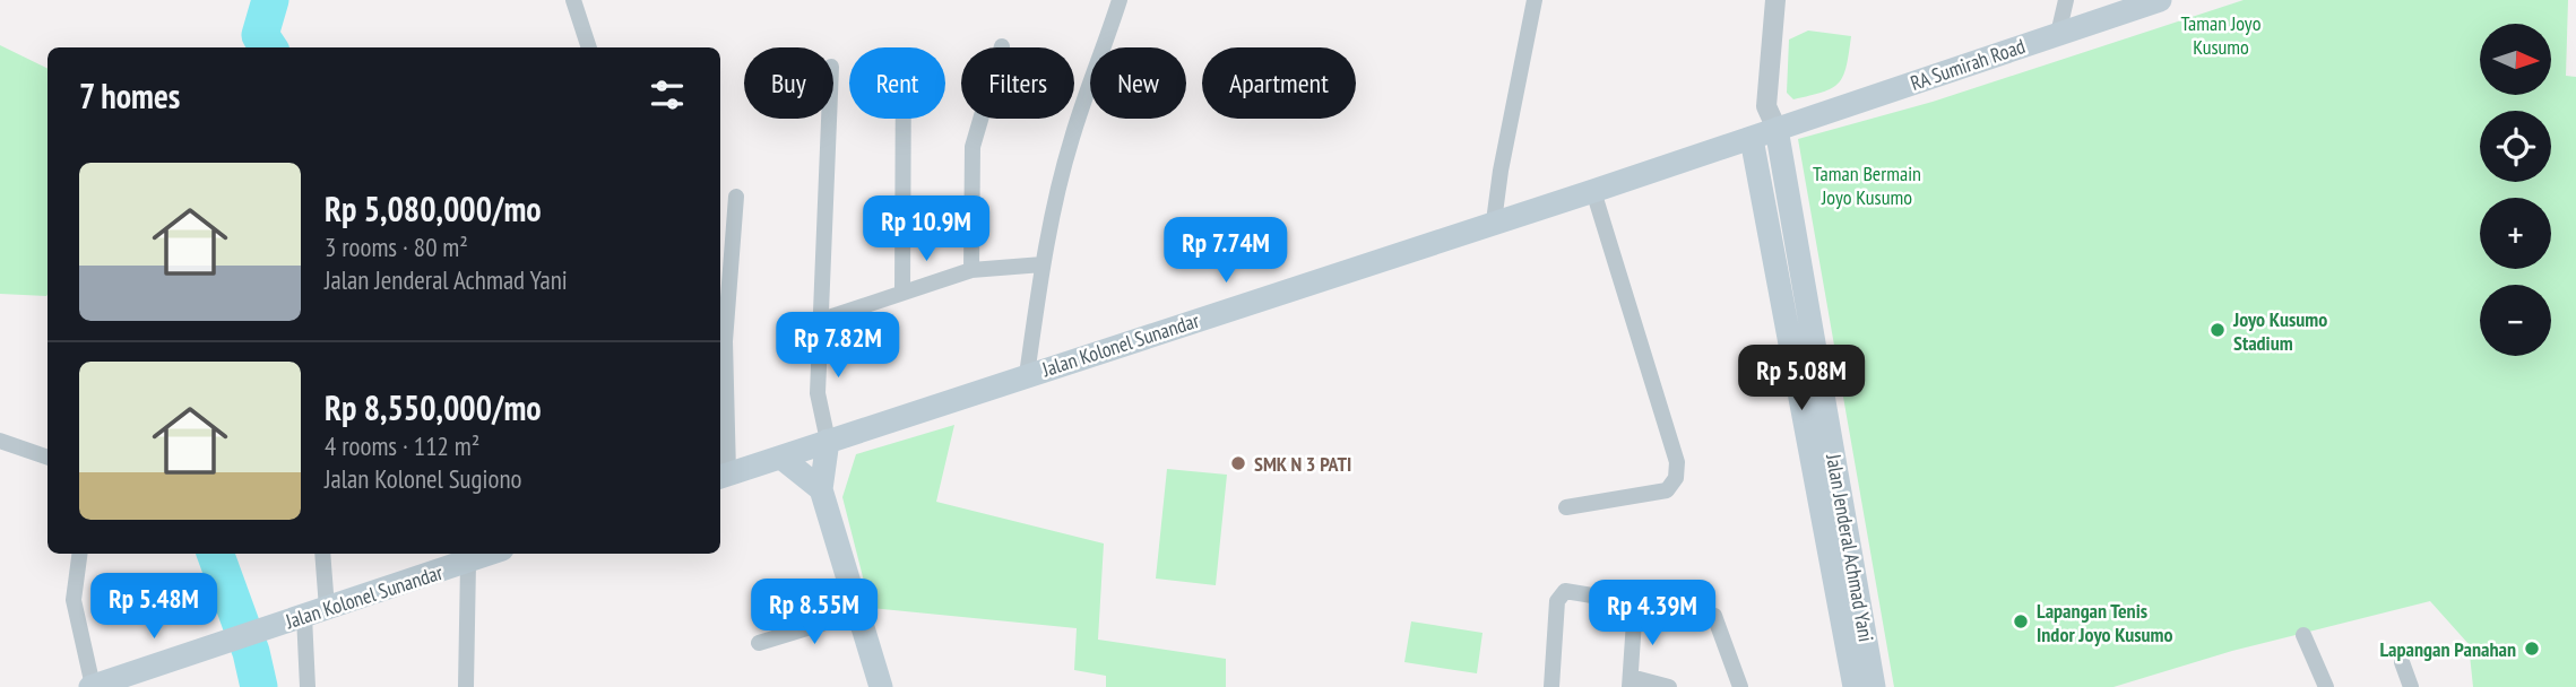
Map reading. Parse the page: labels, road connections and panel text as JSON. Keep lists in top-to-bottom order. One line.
{"streets":{"main road":["RA Sumirah Road","Jalan Kolonel Sunandar","Jalan Jenderal Achmad Yani"]},"crossings":[["RA Sumirah Road","Jalan Kolonel Sunandar"],["RA Sumirah Road","Jalan Jenderal Achmad Yani"],["Jalan Kolonel Sunandar","Jalan Jenderal Achmad Yani"]],"parks":["Taman Joyo Kusumo","Taman Bermain Joyo Kusumo"],"places":["Joyo Kusumo Stadium","SMK N 3 PATI","Lapangan Tenis Indor Joyo Kusumo","Lapangan Panahan"],"north":"right","page":{"map_buttons":["+","−"],"chip":["Buy","Rent","Filters","New","Apartment"],"heading":"7 homes","list":[{"name":"Rp 5,080,000/mo","note":"3 rooms · 80 m² · Jalan Jenderal Achmad Yani"},{"name":"Rp 8,550,000/mo","note":"4 rooms · 112 m² · Jalan Kolonel Sugiono"}],"price":["Rp 10.9M","Rp 7.74M","Rp 7.82M","Rp 5.08M","Rp 5.48M","Rp 8.55M","Rp 4.39M"]}}
